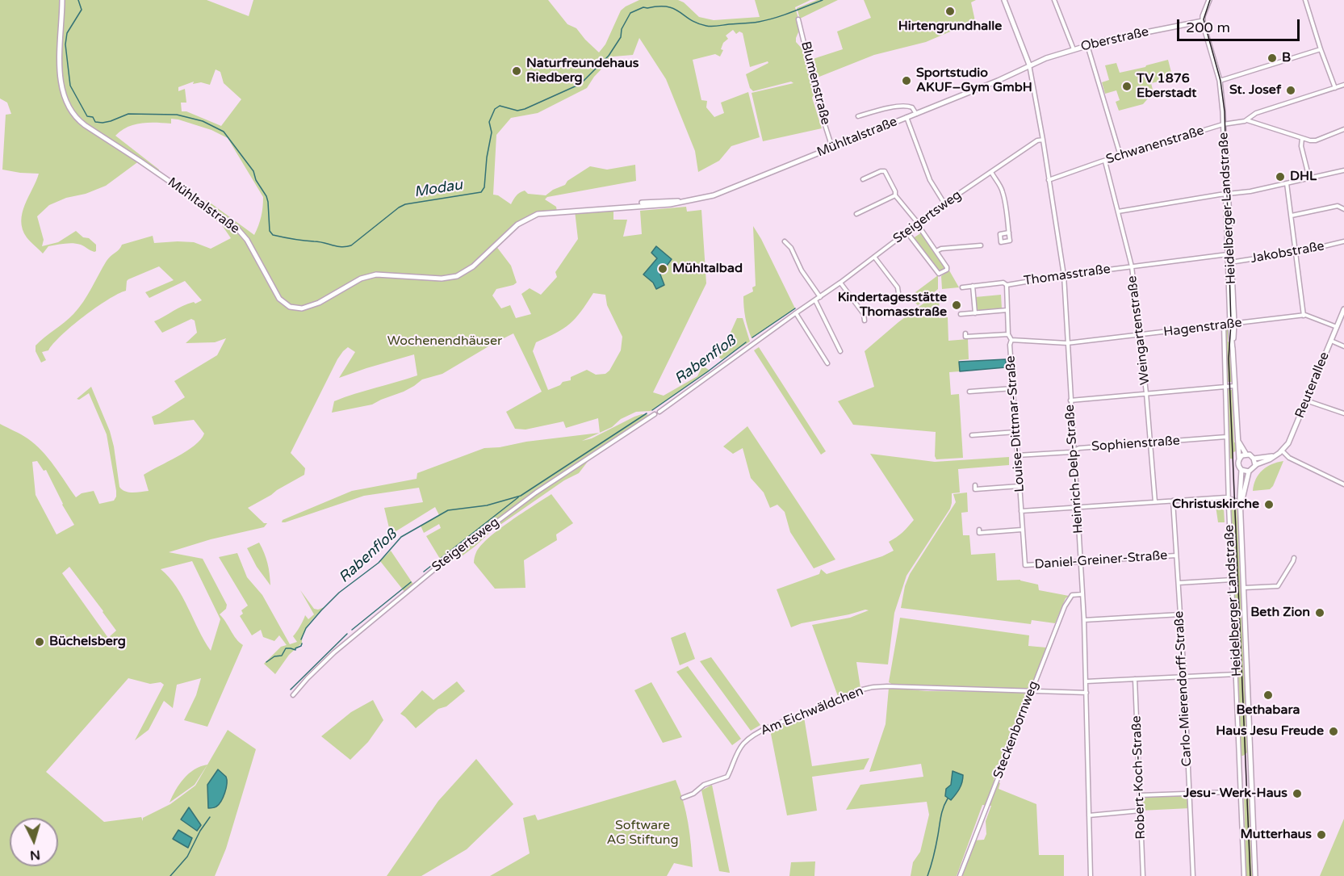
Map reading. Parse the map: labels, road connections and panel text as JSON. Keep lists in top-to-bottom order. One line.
{"streets":{"street":["Oberstraße","Blumenstraße","Mühltalstraße","Schwanenstraße","Heidelberger Landstraße","Steigertsweg","Jakobstraße","Thomasstraße","Hagenstraße","Weingartenstraße","Reuterallee","Louise-Dittmar-Straße","Sophienstraße","Heinrich-Delp-Straße","Daniel-Greiner-Straße","Carlo-Mierendorff-Straße","Am Eichwäldchen","Steckenbornweg","Robert-Koch-Straße"]},"crossings":[["Oberstraße","Mühltalstraße"],["Oberstraße","Heidelberger Landstraße"],["Oberstraße","Heinrich-Delp-Straße"],["Blumenstraße","Mühltalstraße"],["Mühltalstraße","Heinrich-Delp-Straße"],["Schwanenstraße","Heidelberger Landstraße"],["Schwanenstraße","Weingartenstraße"],["Schwanenstraße","Heinrich-Delp-Straße"],["Heidelberger Landstraße","Jakobstraße"],["Heidelberger Landstraße","Thomasstraße"],["Heidelberger Landstraße","Hagenstraße"],["Heidelberger Landstraße","Reuterallee"],["Heidelberger Landstraße","Sophienstraße"],["Steigertsweg","Heinrich-Delp-Straße"],["Thomasstraße","Weingartenstraße"],["Thomasstraße","Louise-Dittmar-Straße"],["Thomasstraße","Heinrich-Delp-Straße"],["Hagenstraße","Weingartenstraße"],["Hagenstraße","Reuterallee"],["Hagenstraße","Louise-Dittmar-Straße"],["Hagenstraße","Heinrich-Delp-Straße"],["Weingartenstraße","Sophienstraße"],["Louise-Dittmar-Straße","Sophienstraße"],["Louise-Dittmar-Straße","Daniel-Greiner-Straße"],["Sophienstraße","Heinrich-Delp-Straße"],["Heinrich-Delp-Straße","Daniel-Greiner-Straße"],["Heinrich-Delp-Straße","Am Eichwäldchen"],["Heinrich-Delp-Straße","Steckenbornweg"],["Daniel-Greiner-Straße","Carlo-Mierendorff-Straße"],["Am Eichwäldchen","Steckenbornweg"]],"water":["Modau","Rabenfloß"],"parks":["Wochenendhäuser","Software AG Stiftung"],"places":["Hirtengrundhalle","B","Naturfreundehaus Riedberg","Sportstudio AKUF–Gym GmbH","TV 1876 Eberstadt","St. Josef","DHL","Mühltalbad","Kindertagesstätte Thomasstraße","Christuskirche","Beth Zion","Büchelsberg","Bethabara","Haus Jesu Freude","Jesu- Werk-Haus","Mutterhaus"],"scale_bar":"200 m","north":"bottom"}
